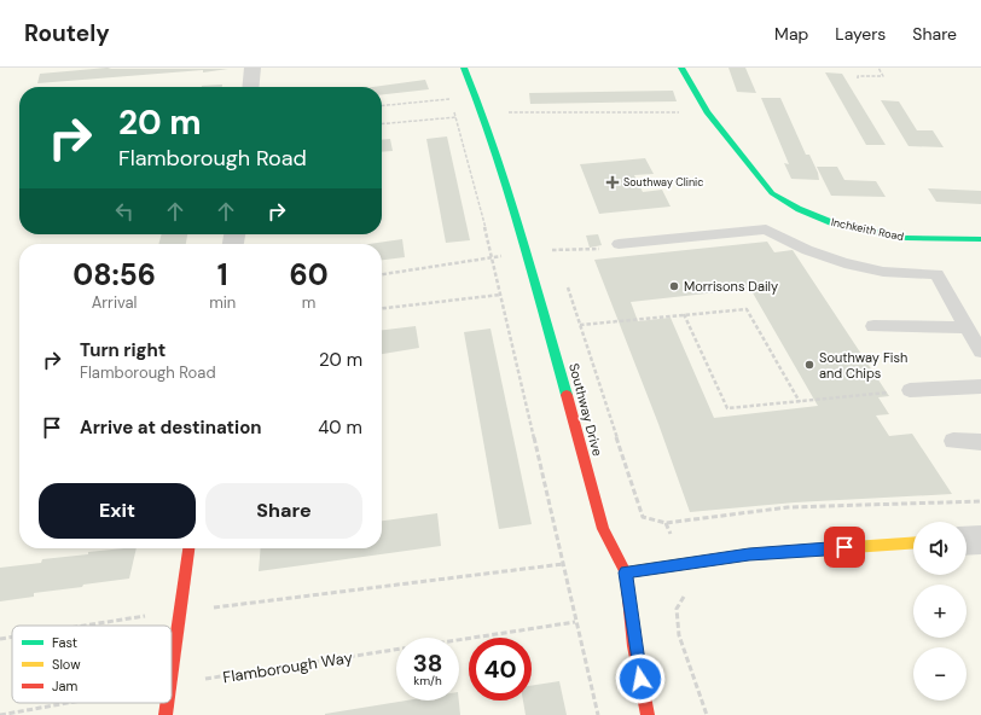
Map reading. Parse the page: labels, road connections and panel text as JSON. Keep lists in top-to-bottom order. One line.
{"streets":{"street":["Inchkeith Road","Southway Drive"],"path":["Flamborough Way"]},"places":{"health":["Southway Clinic"],"other":["Morrisons Daily","Southway Fish and Chips"]},"legend":["Fast","Slow","Jam"],"page":{"header":"Routely","nav":["Map","Layers","Share"],"turn":["20 m","Flamborough Road"],"eta":["08:56","Arrival","1","min","60","m"],"list":[{"name":"Turn right","note":"Flamborough Road","value":"20 m"},{"name":"Arrive at destination","value":"40 m"}],"buttons":["Exit","Share"],"map_buttons":["+","−"],"speed":"38 km/h","limit":"40"}}
